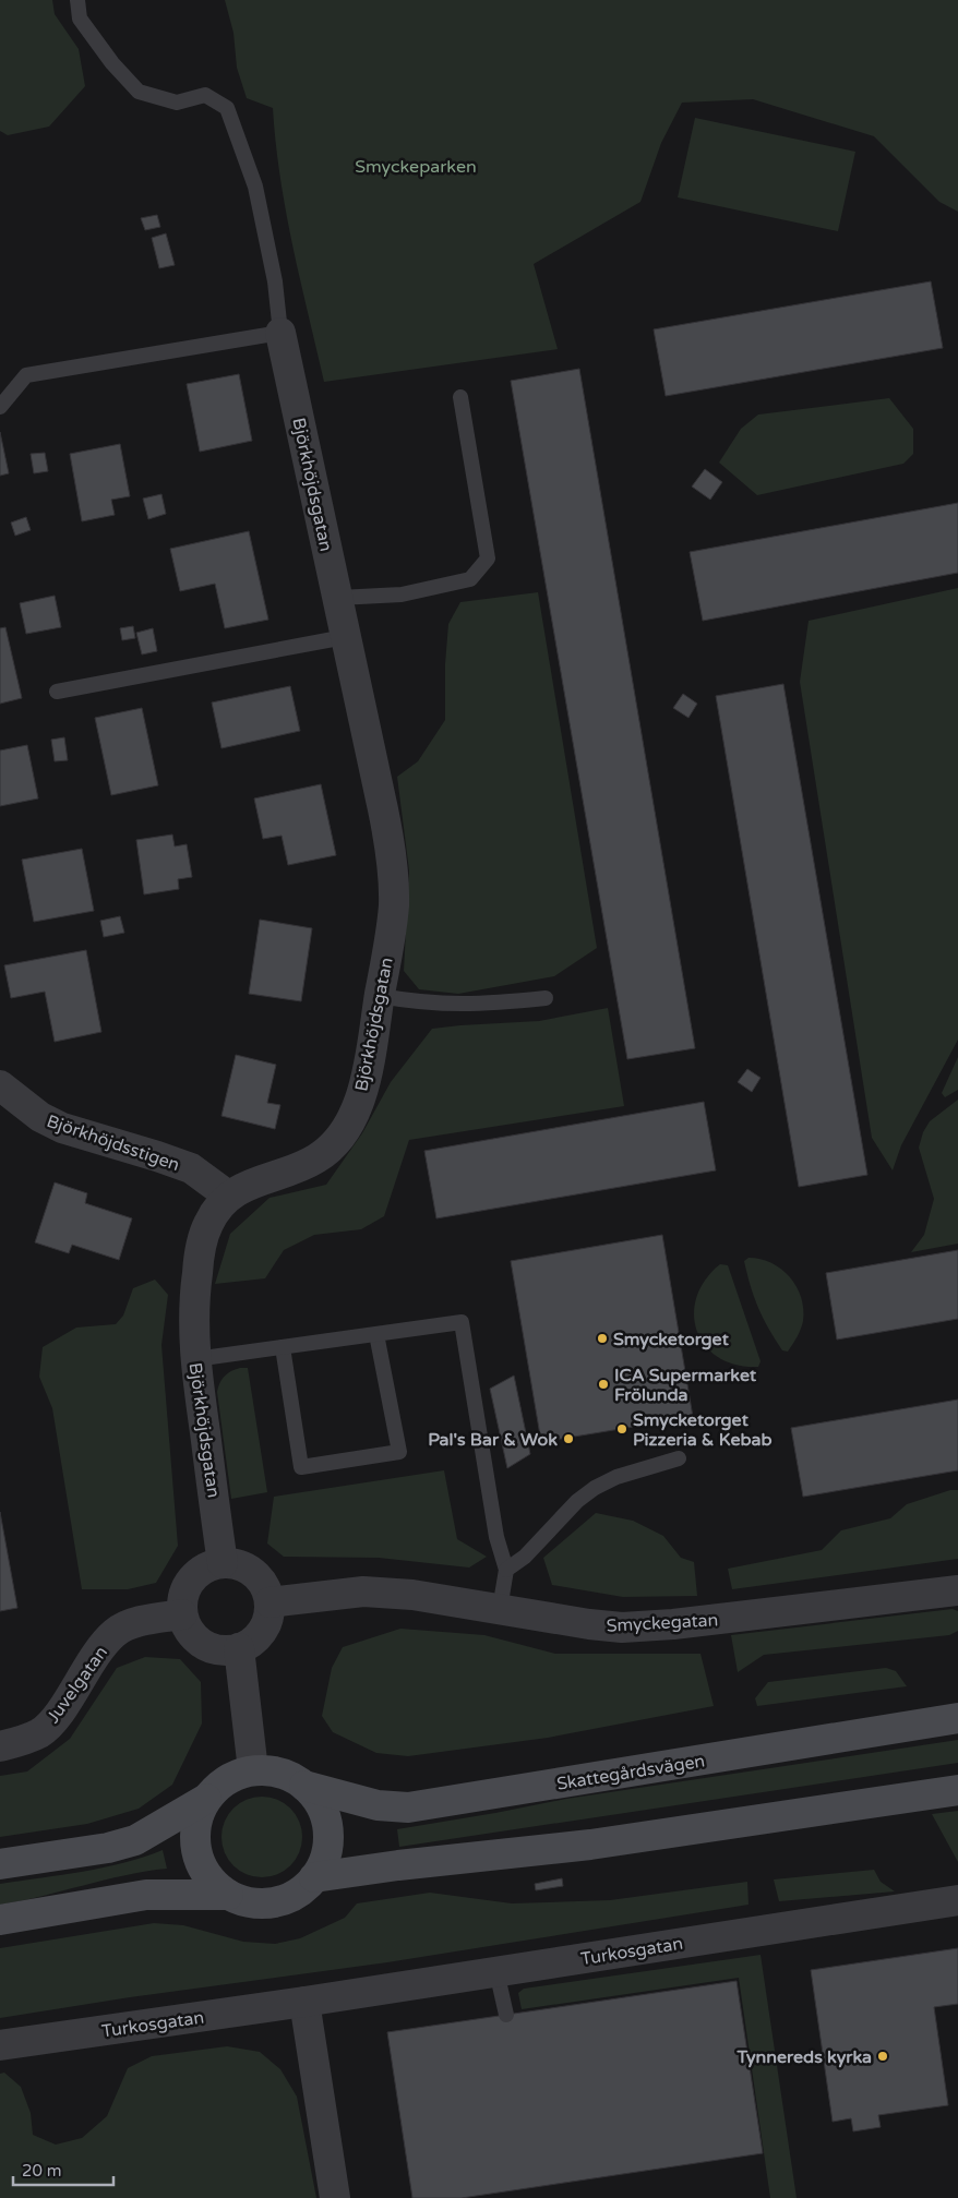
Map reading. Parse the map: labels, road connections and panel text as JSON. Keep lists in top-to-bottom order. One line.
{"streets":{"street":["Björkhöjdsgatan","Björkhöjdsstigen","Smyckegatan","Juvelgatan","Skattegårdsvägen","Turkosgatan"]},"crossings":[["Björkhöjdsgatan","Björkhöjdsstigen"],["Björkhöjdsgatan","Smyckegatan"],["Björkhöjdsgatan","Juvelgatan"],["Smyckegatan","Juvelgatan"]],"parks":["Smyckeparken"],"places":["Smycketorget","ICA Supermarket Frölunda","Smycketorget Pizzeria & Kebab","Pal's Bar & Wok","Tynnereds kyrka"],"scale_bar":"20 m"}
